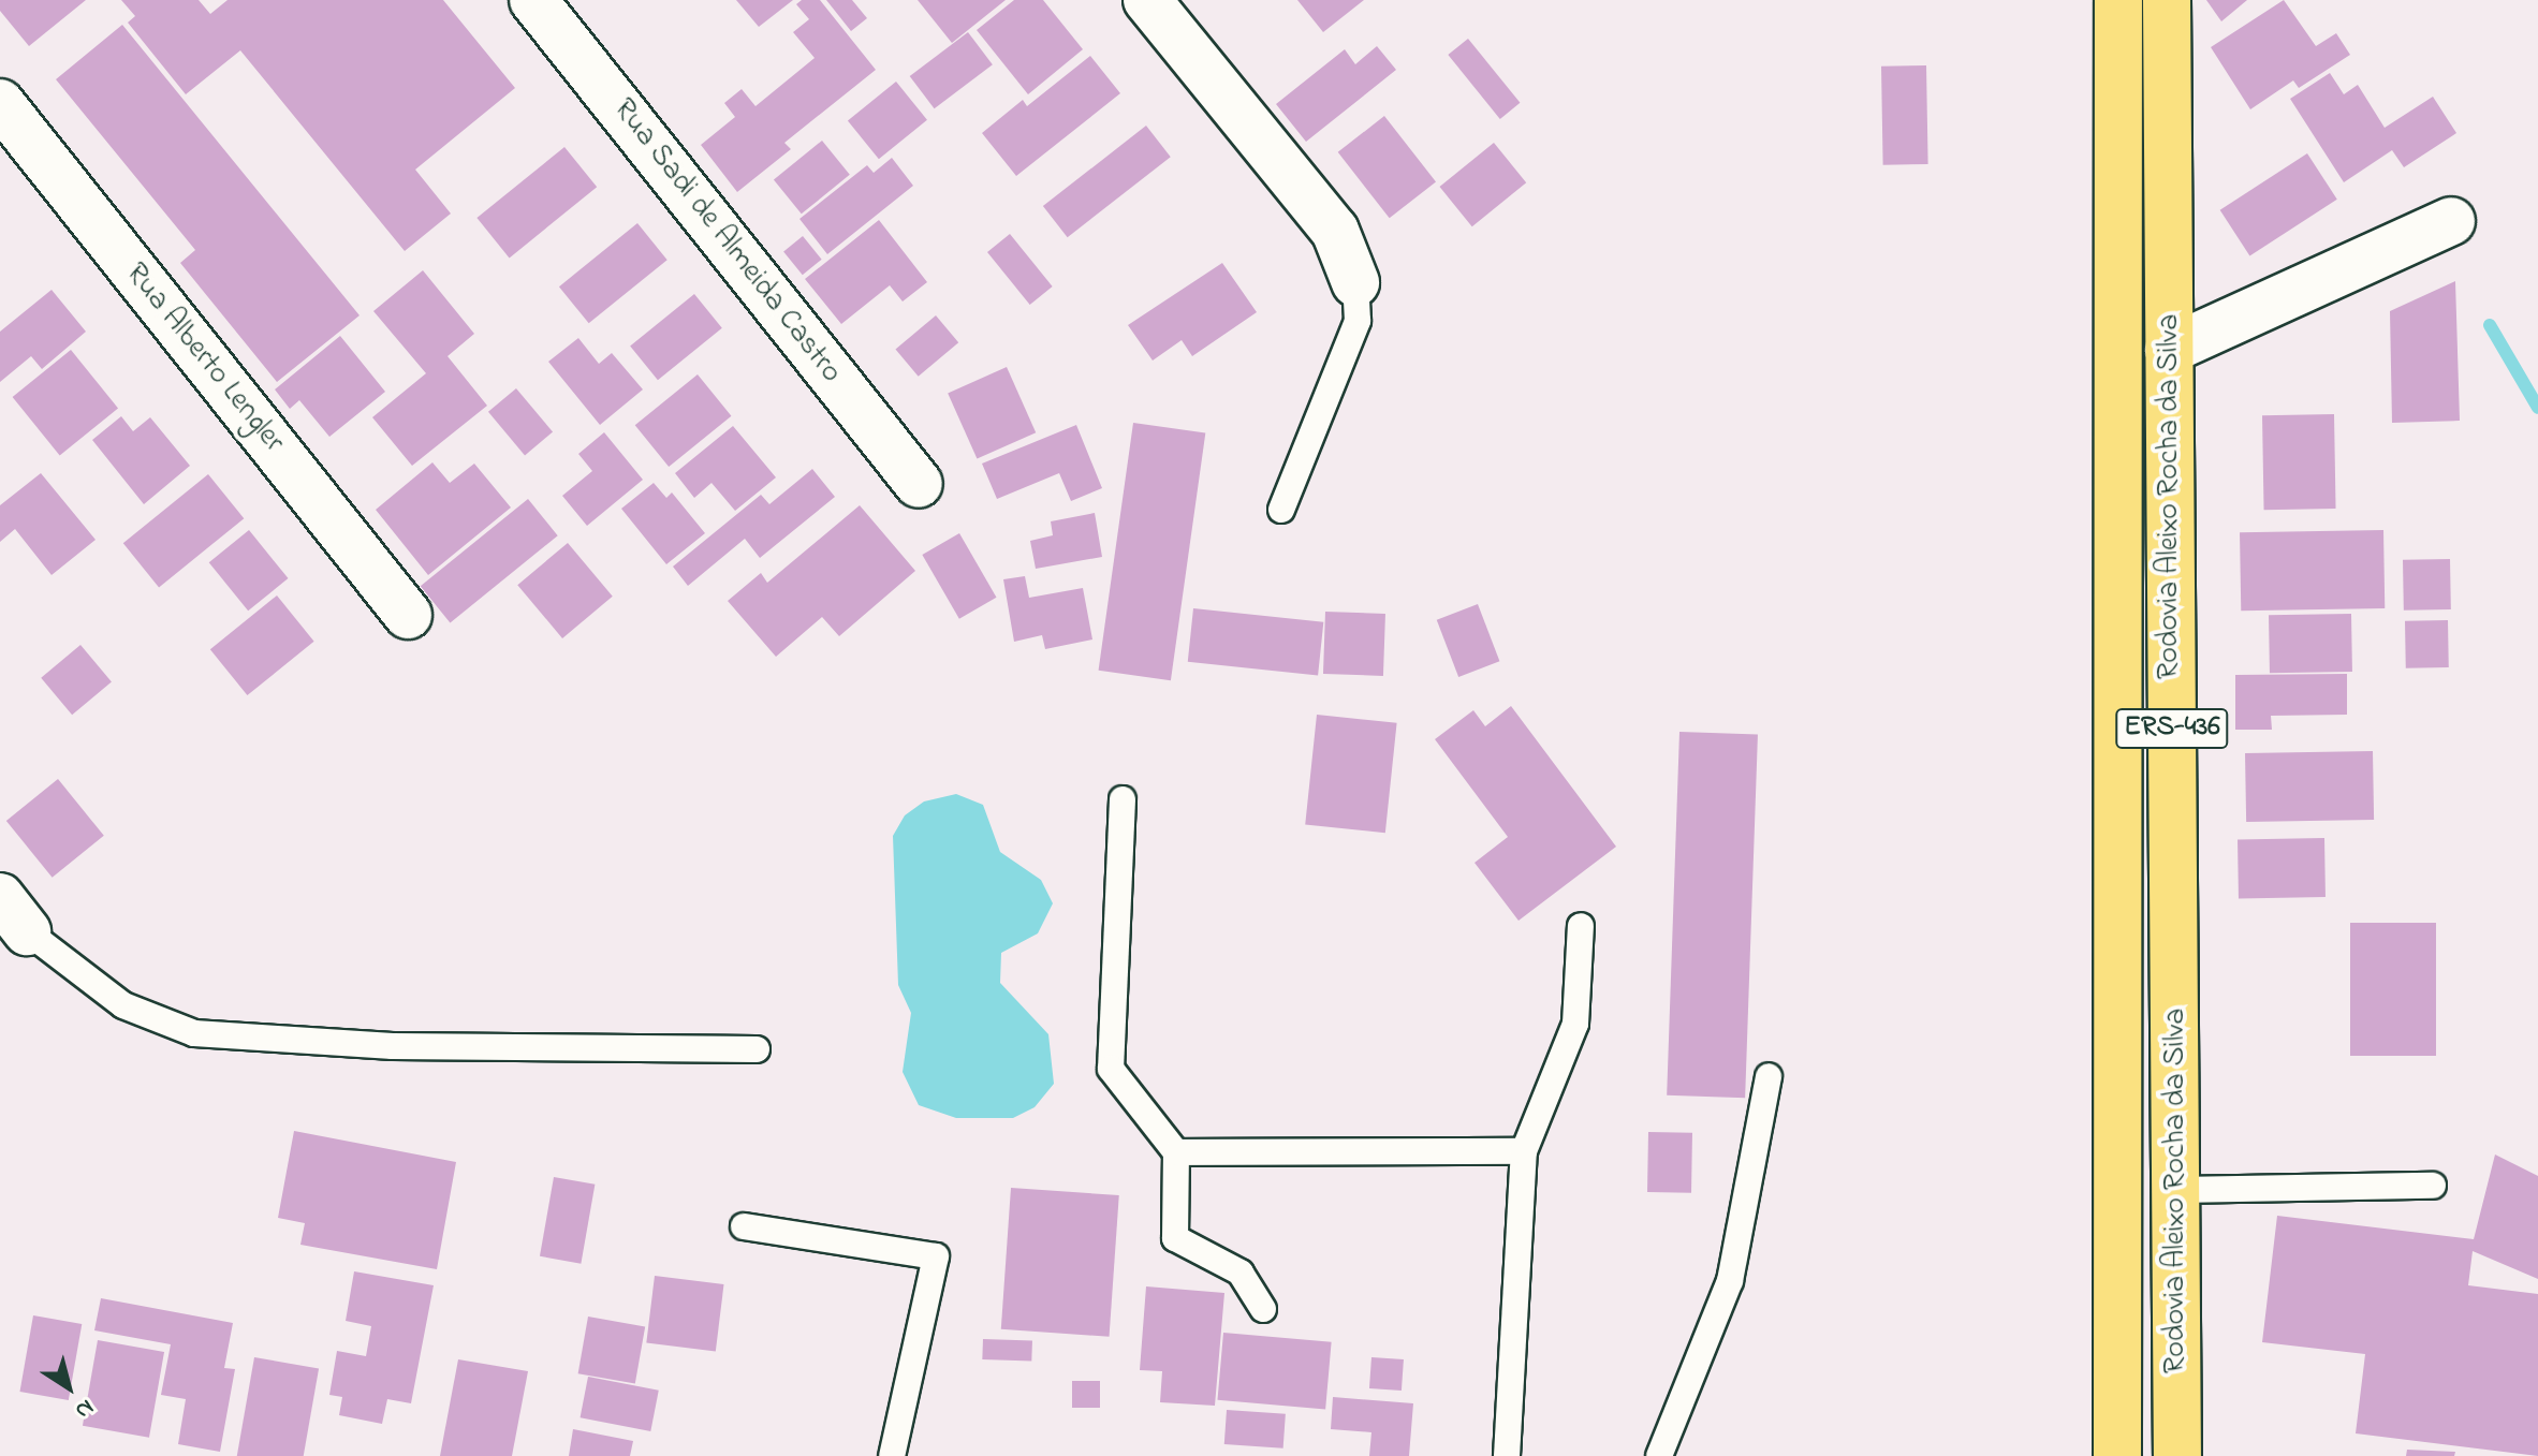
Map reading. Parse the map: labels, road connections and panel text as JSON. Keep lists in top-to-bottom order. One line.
{"streets":{"main road":["Rodovia Aleixo Rocha da Silva","ERS-436"],"street":["Rua Sadi de Almeida Castro","Rua Alberto Lengler"]},"north":"bottom right"}
